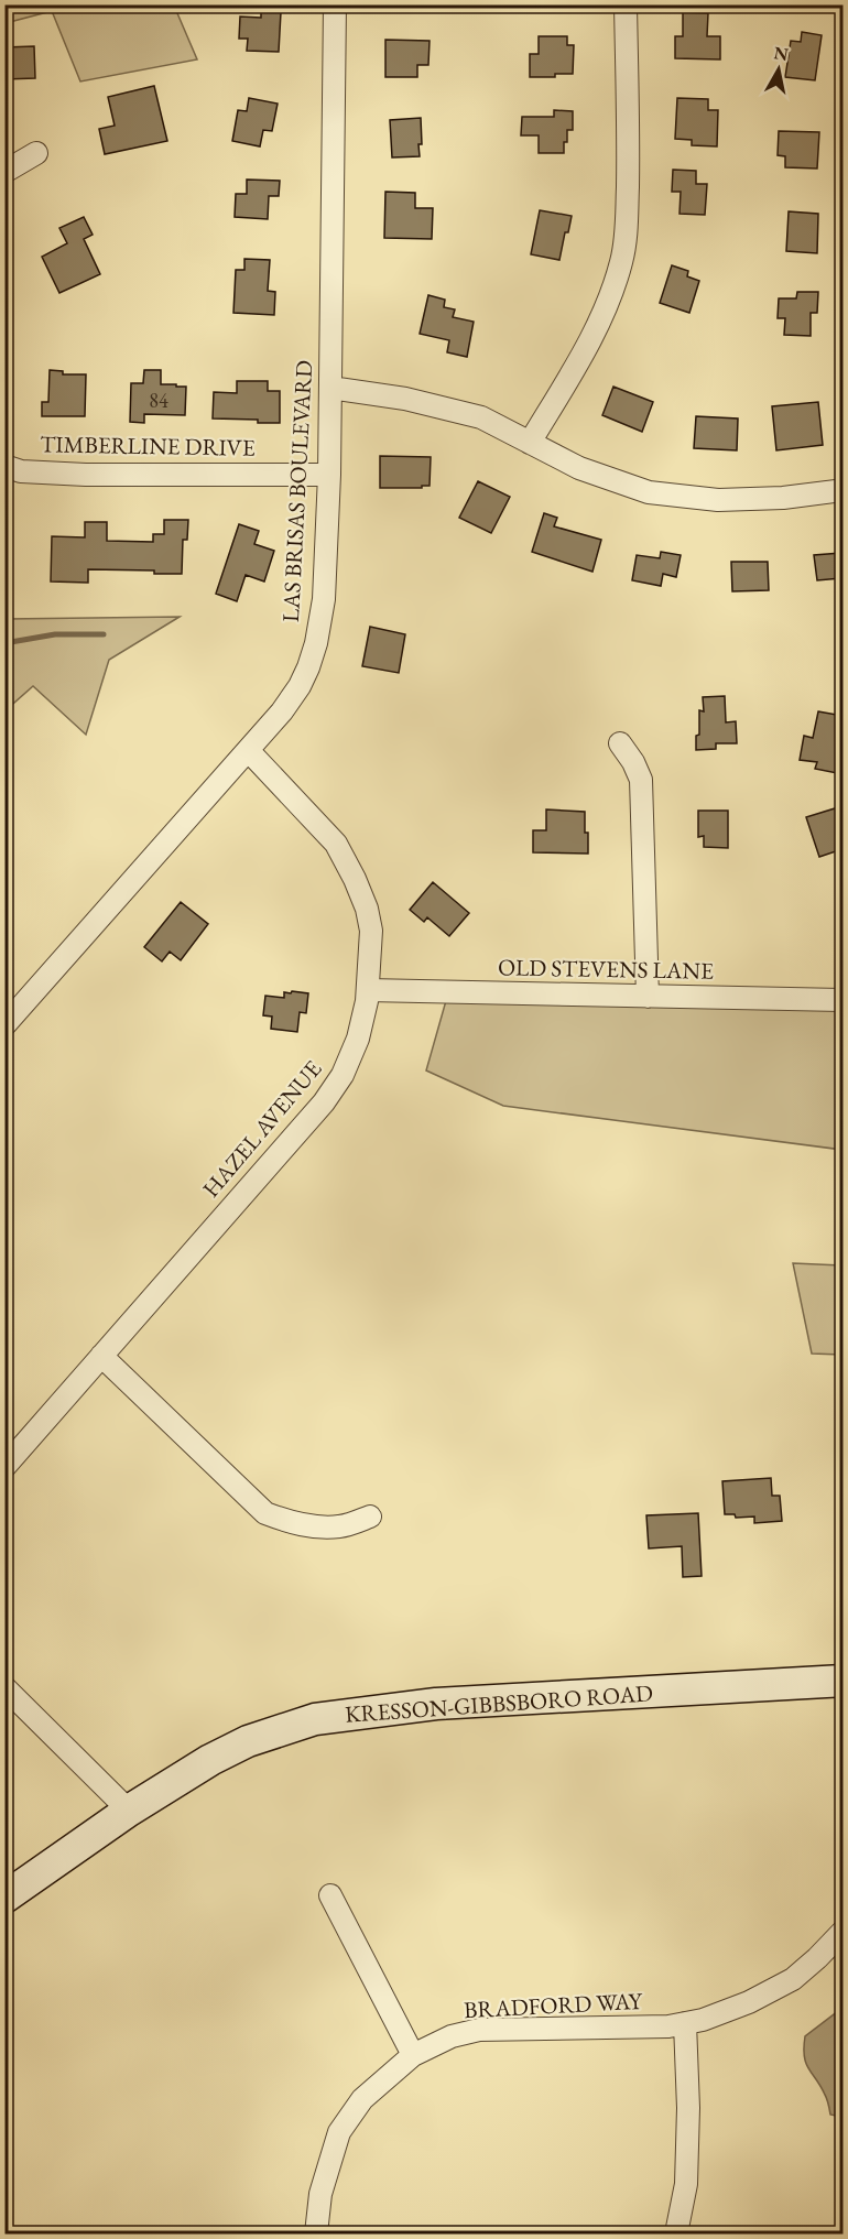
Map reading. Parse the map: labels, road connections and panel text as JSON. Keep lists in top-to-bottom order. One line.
{"streets":{"street":["TIMBERLINE DRIVE","LAS BRISAS BOULEVARD","OLD STEVENS LANE","HAZEL AVENUE","KRESSON-GIBBSBORO ROAD","BRADFORD WAY"]},"crossings":[["TIMBERLINE DRIVE","LAS BRISAS BOULEVARD"],["LAS BRISAS BOULEVARD","HAZEL AVENUE"],["OLD STEVENS LANE","HAZEL AVENUE"]],"house_numbers":["84"],"north":"top"}
